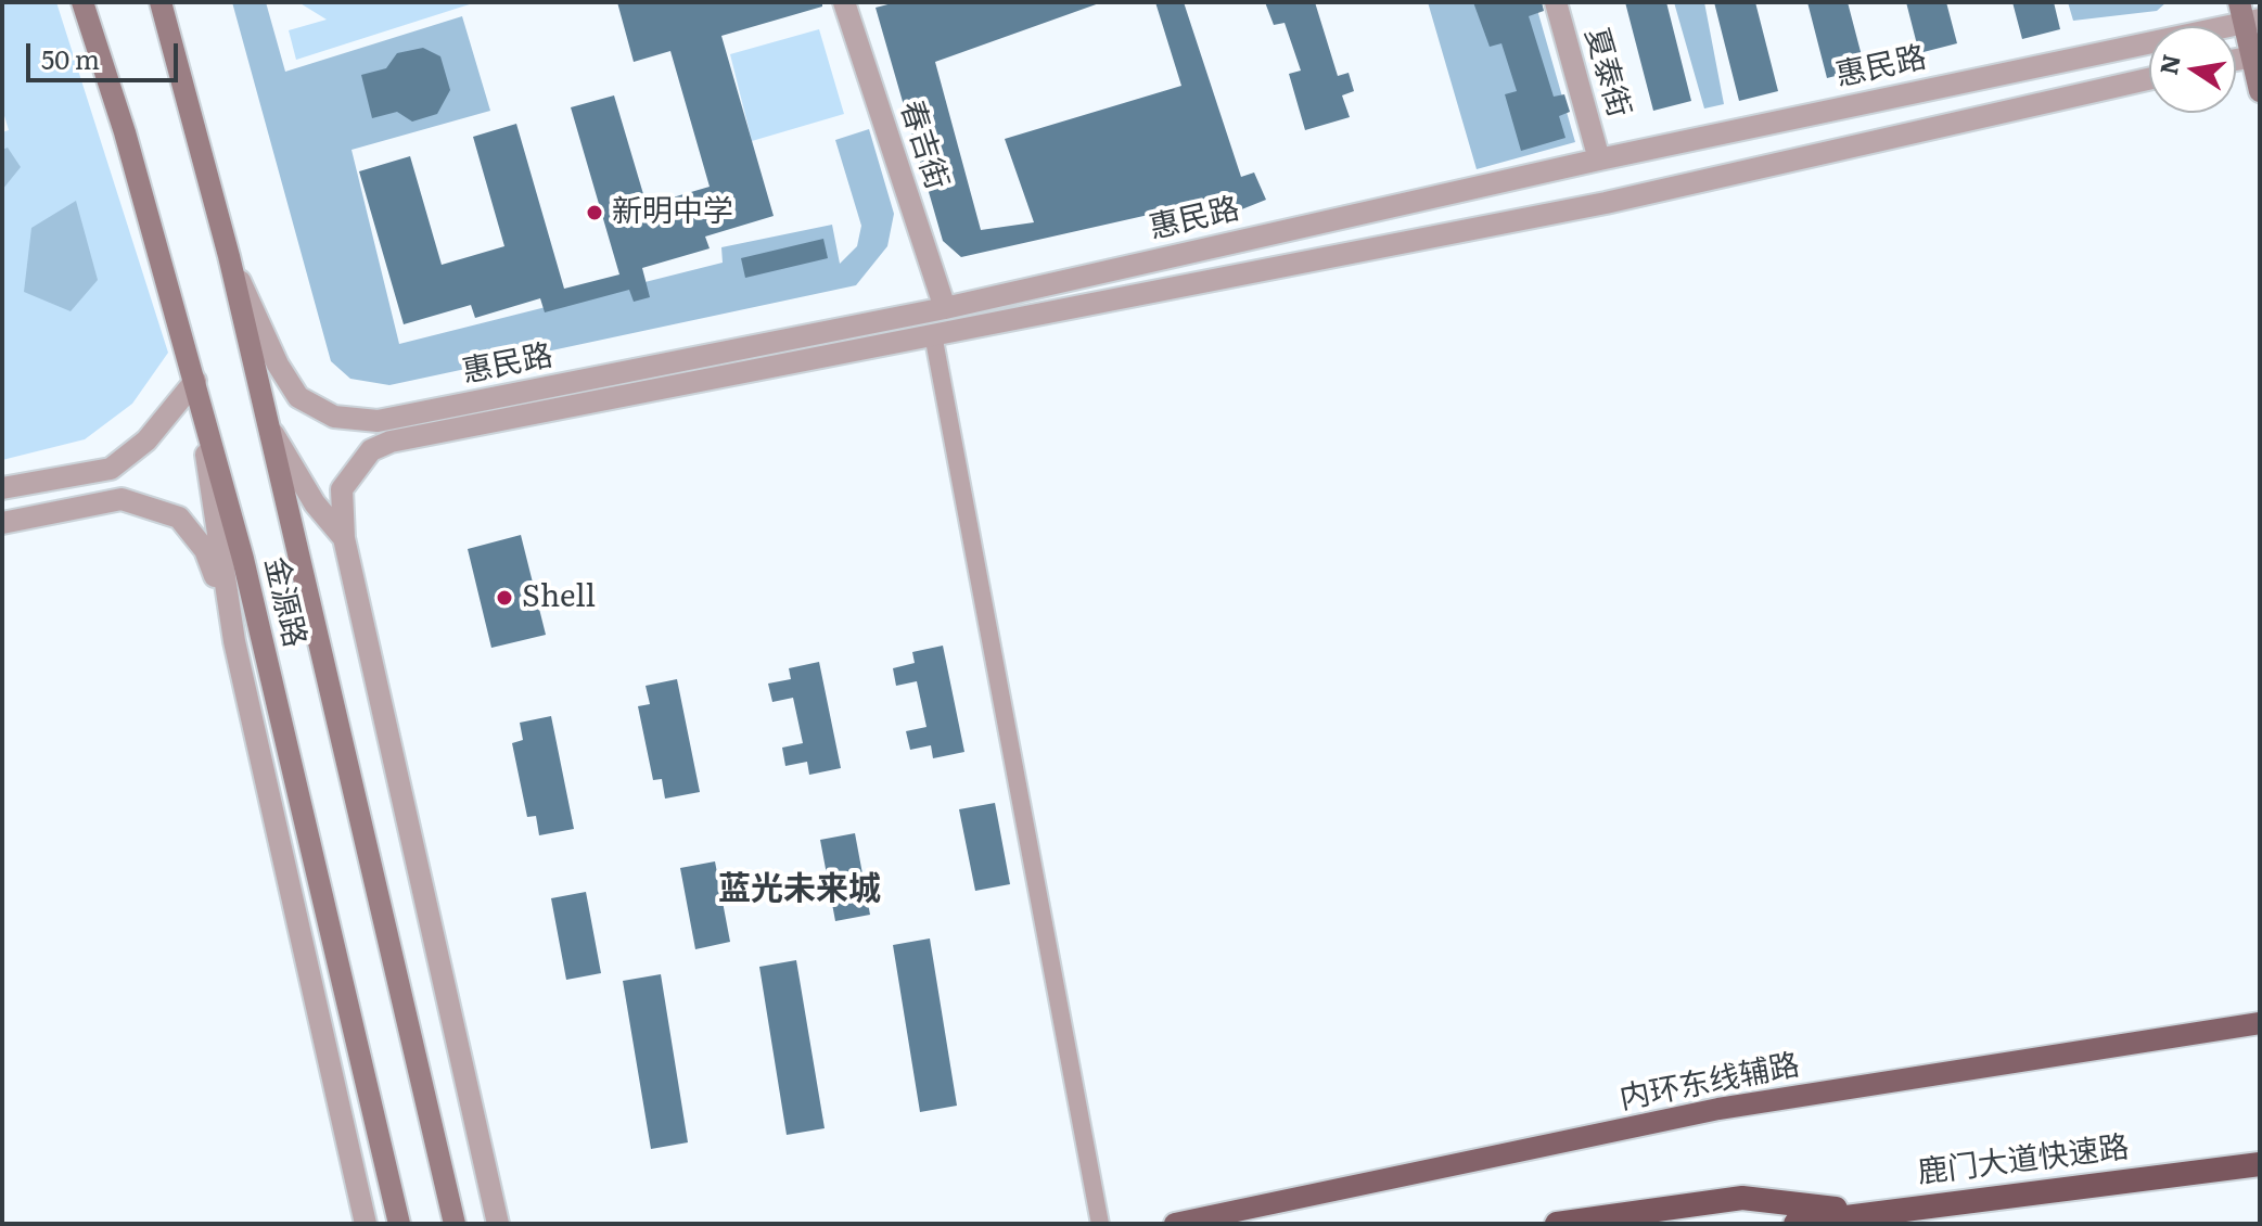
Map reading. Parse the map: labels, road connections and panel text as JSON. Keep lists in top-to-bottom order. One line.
{"streets":{"highway":["鹿门大道快速路"],"main road":["金源路","内环东线辅路"],"street":["惠民路","夏泰街","春吉街"]},"crossings":[["惠民路","夏泰街"],["惠民路","春吉街"],["惠民路","金源路"]],"districts":["蓝光未来城"],"places":["新明中学","Shell"],"scale_bar":"50 m","north":"left"}
